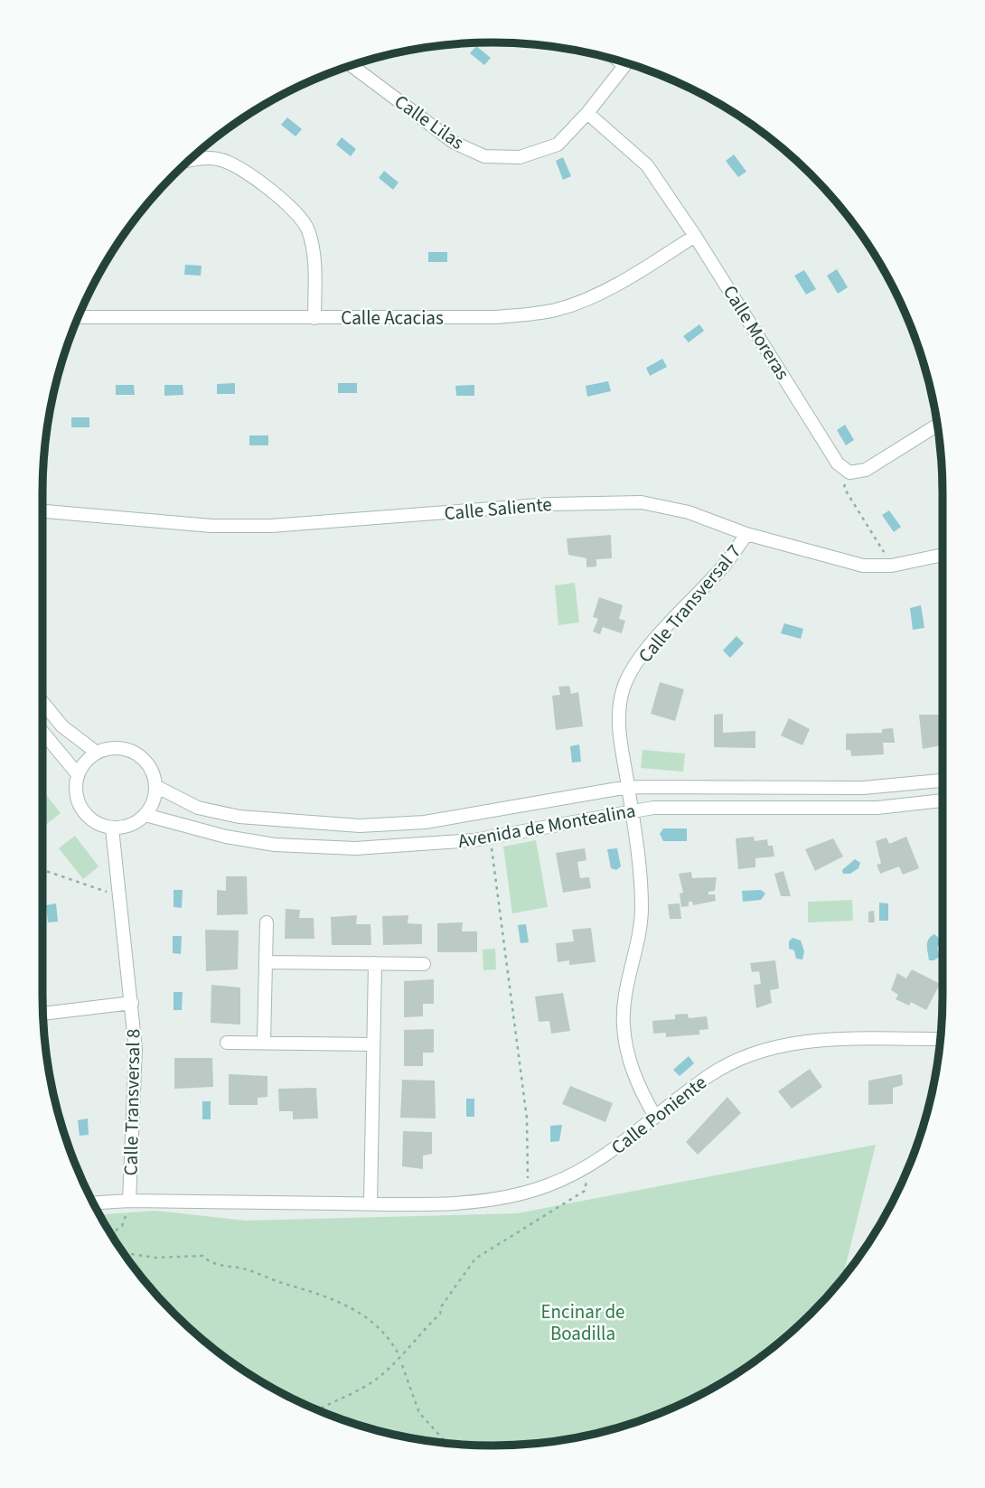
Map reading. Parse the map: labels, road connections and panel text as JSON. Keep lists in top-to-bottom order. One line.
{"streets":{"street":["Calle Lilas","Calle Acacias","Calle Moreras","Calle Saliente","Calle Transversal 7","Avenida de Montealina","Calle Transversal 8","Calle Poniente"]},"crossings":[["Calle Lilas","Calle Moreras"],["Calle Acacias","Calle Moreras"],["Calle Saliente","Calle Transversal 7"],["Calle Transversal 7","Avenida de Montealina"],["Calle Transversal 7","Calle Poniente"],["Avenida de Montealina","Calle Transversal 8"],["Calle Transversal 8","Calle Poniente"]],"parks":["Encinar de Boadilla"]}
